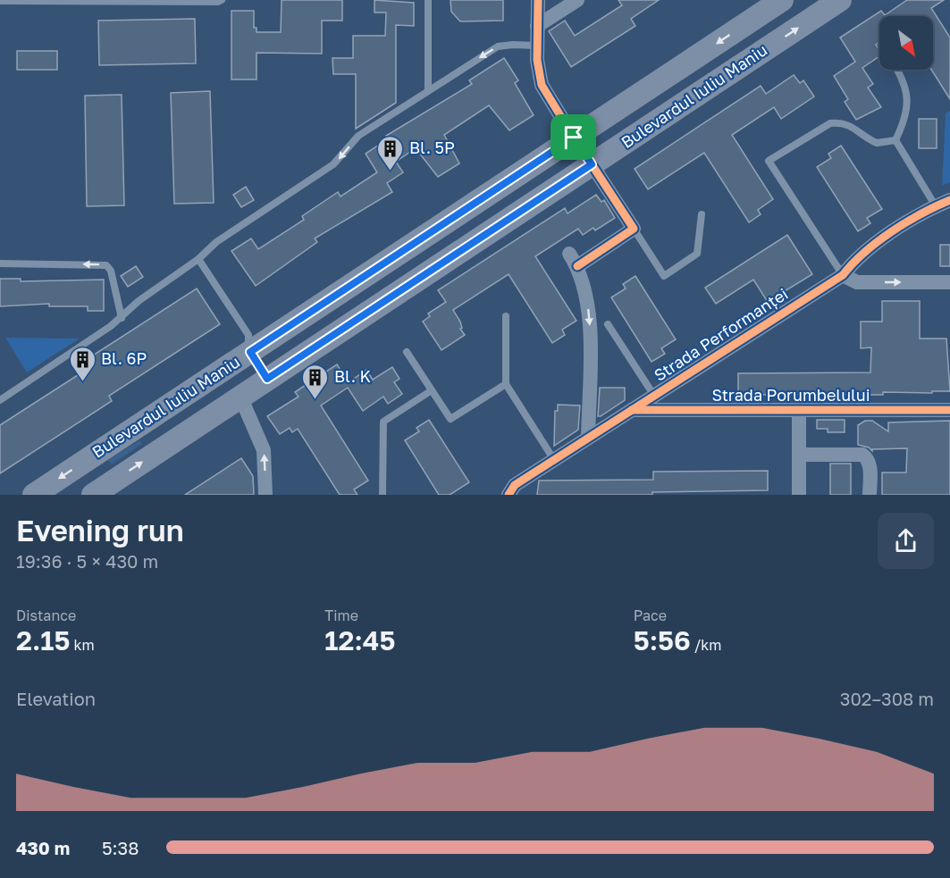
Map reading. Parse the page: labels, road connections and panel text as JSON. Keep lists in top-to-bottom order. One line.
{"streets":{"main road":["Bulevardul Iuliu Maniu"],"street":["Strada Performanței","Strada Porumbelului"]},"crossings":[["Strada Performanței","Strada Porumbelului"]],"places":{"building":["Bl. 5P","Bl. 6P","Bl. K"]},"north":"bottom right","page":{"heading":["Evening run","19:36 · 5 × 430 m"],"stats":[["Distance","2.15 km"],["Time","12:45"],["Pace","5:56 /km"]],"chart":["Elevation","302–308 m"],"list":[{"name":"430 m","note":"5:38"}]}}
